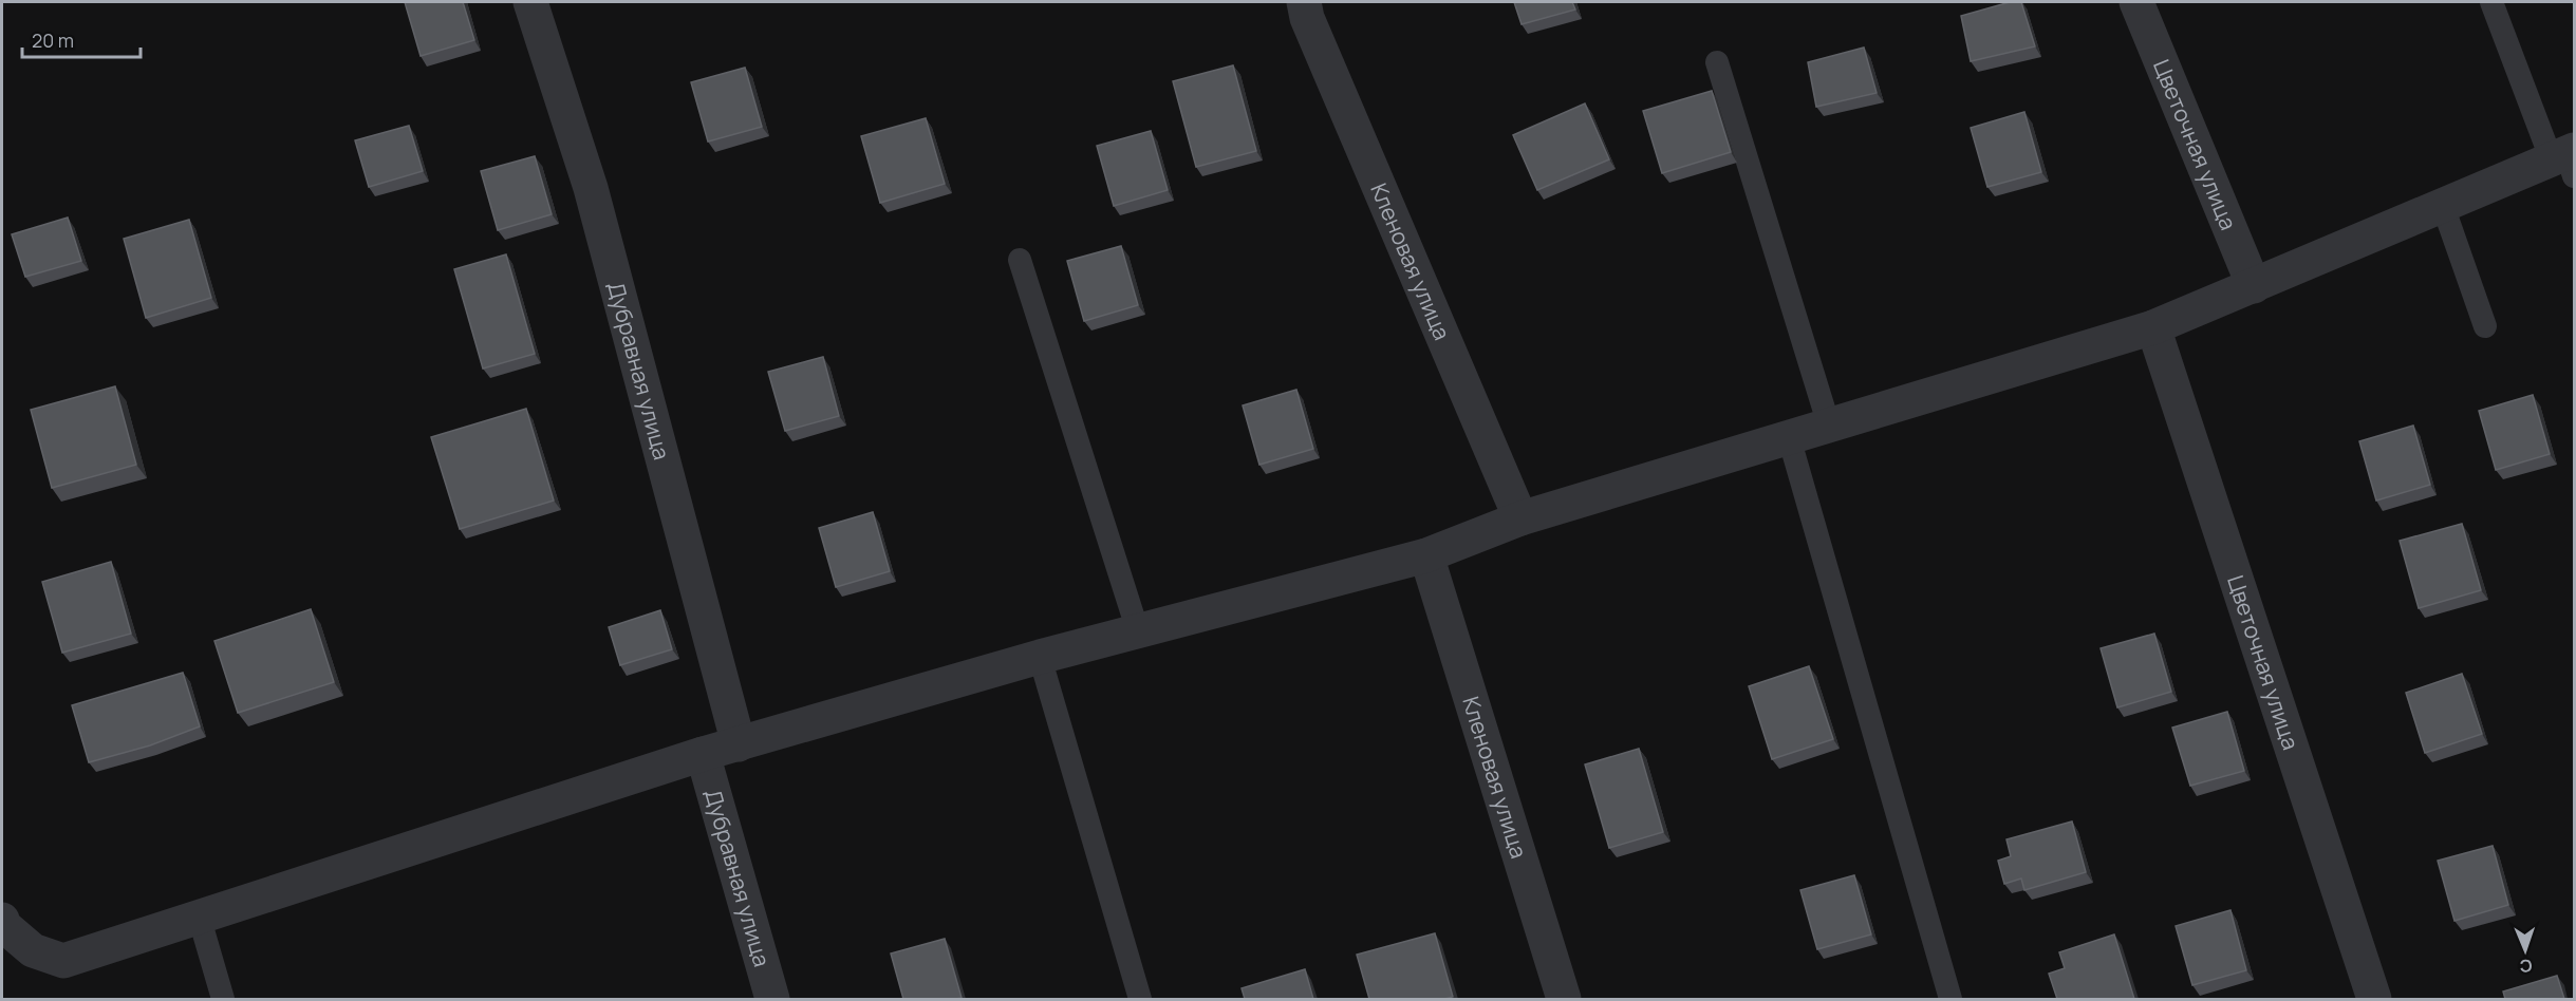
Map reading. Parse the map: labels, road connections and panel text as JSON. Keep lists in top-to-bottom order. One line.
{"streets":{"street":["Цветочная улица","Кленовая улица","Дубравная улица"]},"scale_bar":"20 m","north":"bottom"}
